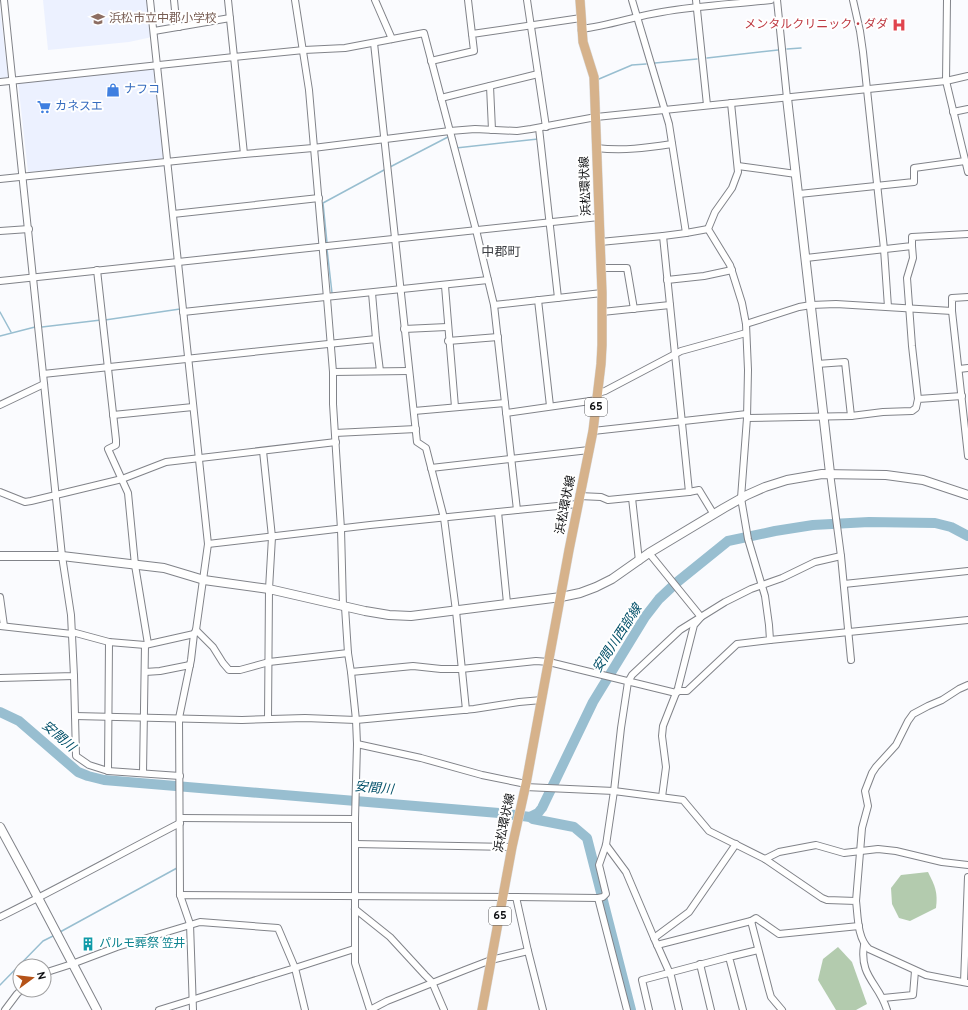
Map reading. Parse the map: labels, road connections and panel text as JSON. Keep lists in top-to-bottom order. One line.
{"streets":{"main road":["浜松環状線","65"]},"districts":["中郡町"],"water":["安間川西部線","安間川"],"places":{"school or university":["浜松市立中郡小学校"],"hospital":["メンタルクリニック・ダダ"],"shop":["ナフコ"],"supermarket":["カネスエ"],"building":["パルモ葬祭 笠井"]},"north":"right"}
